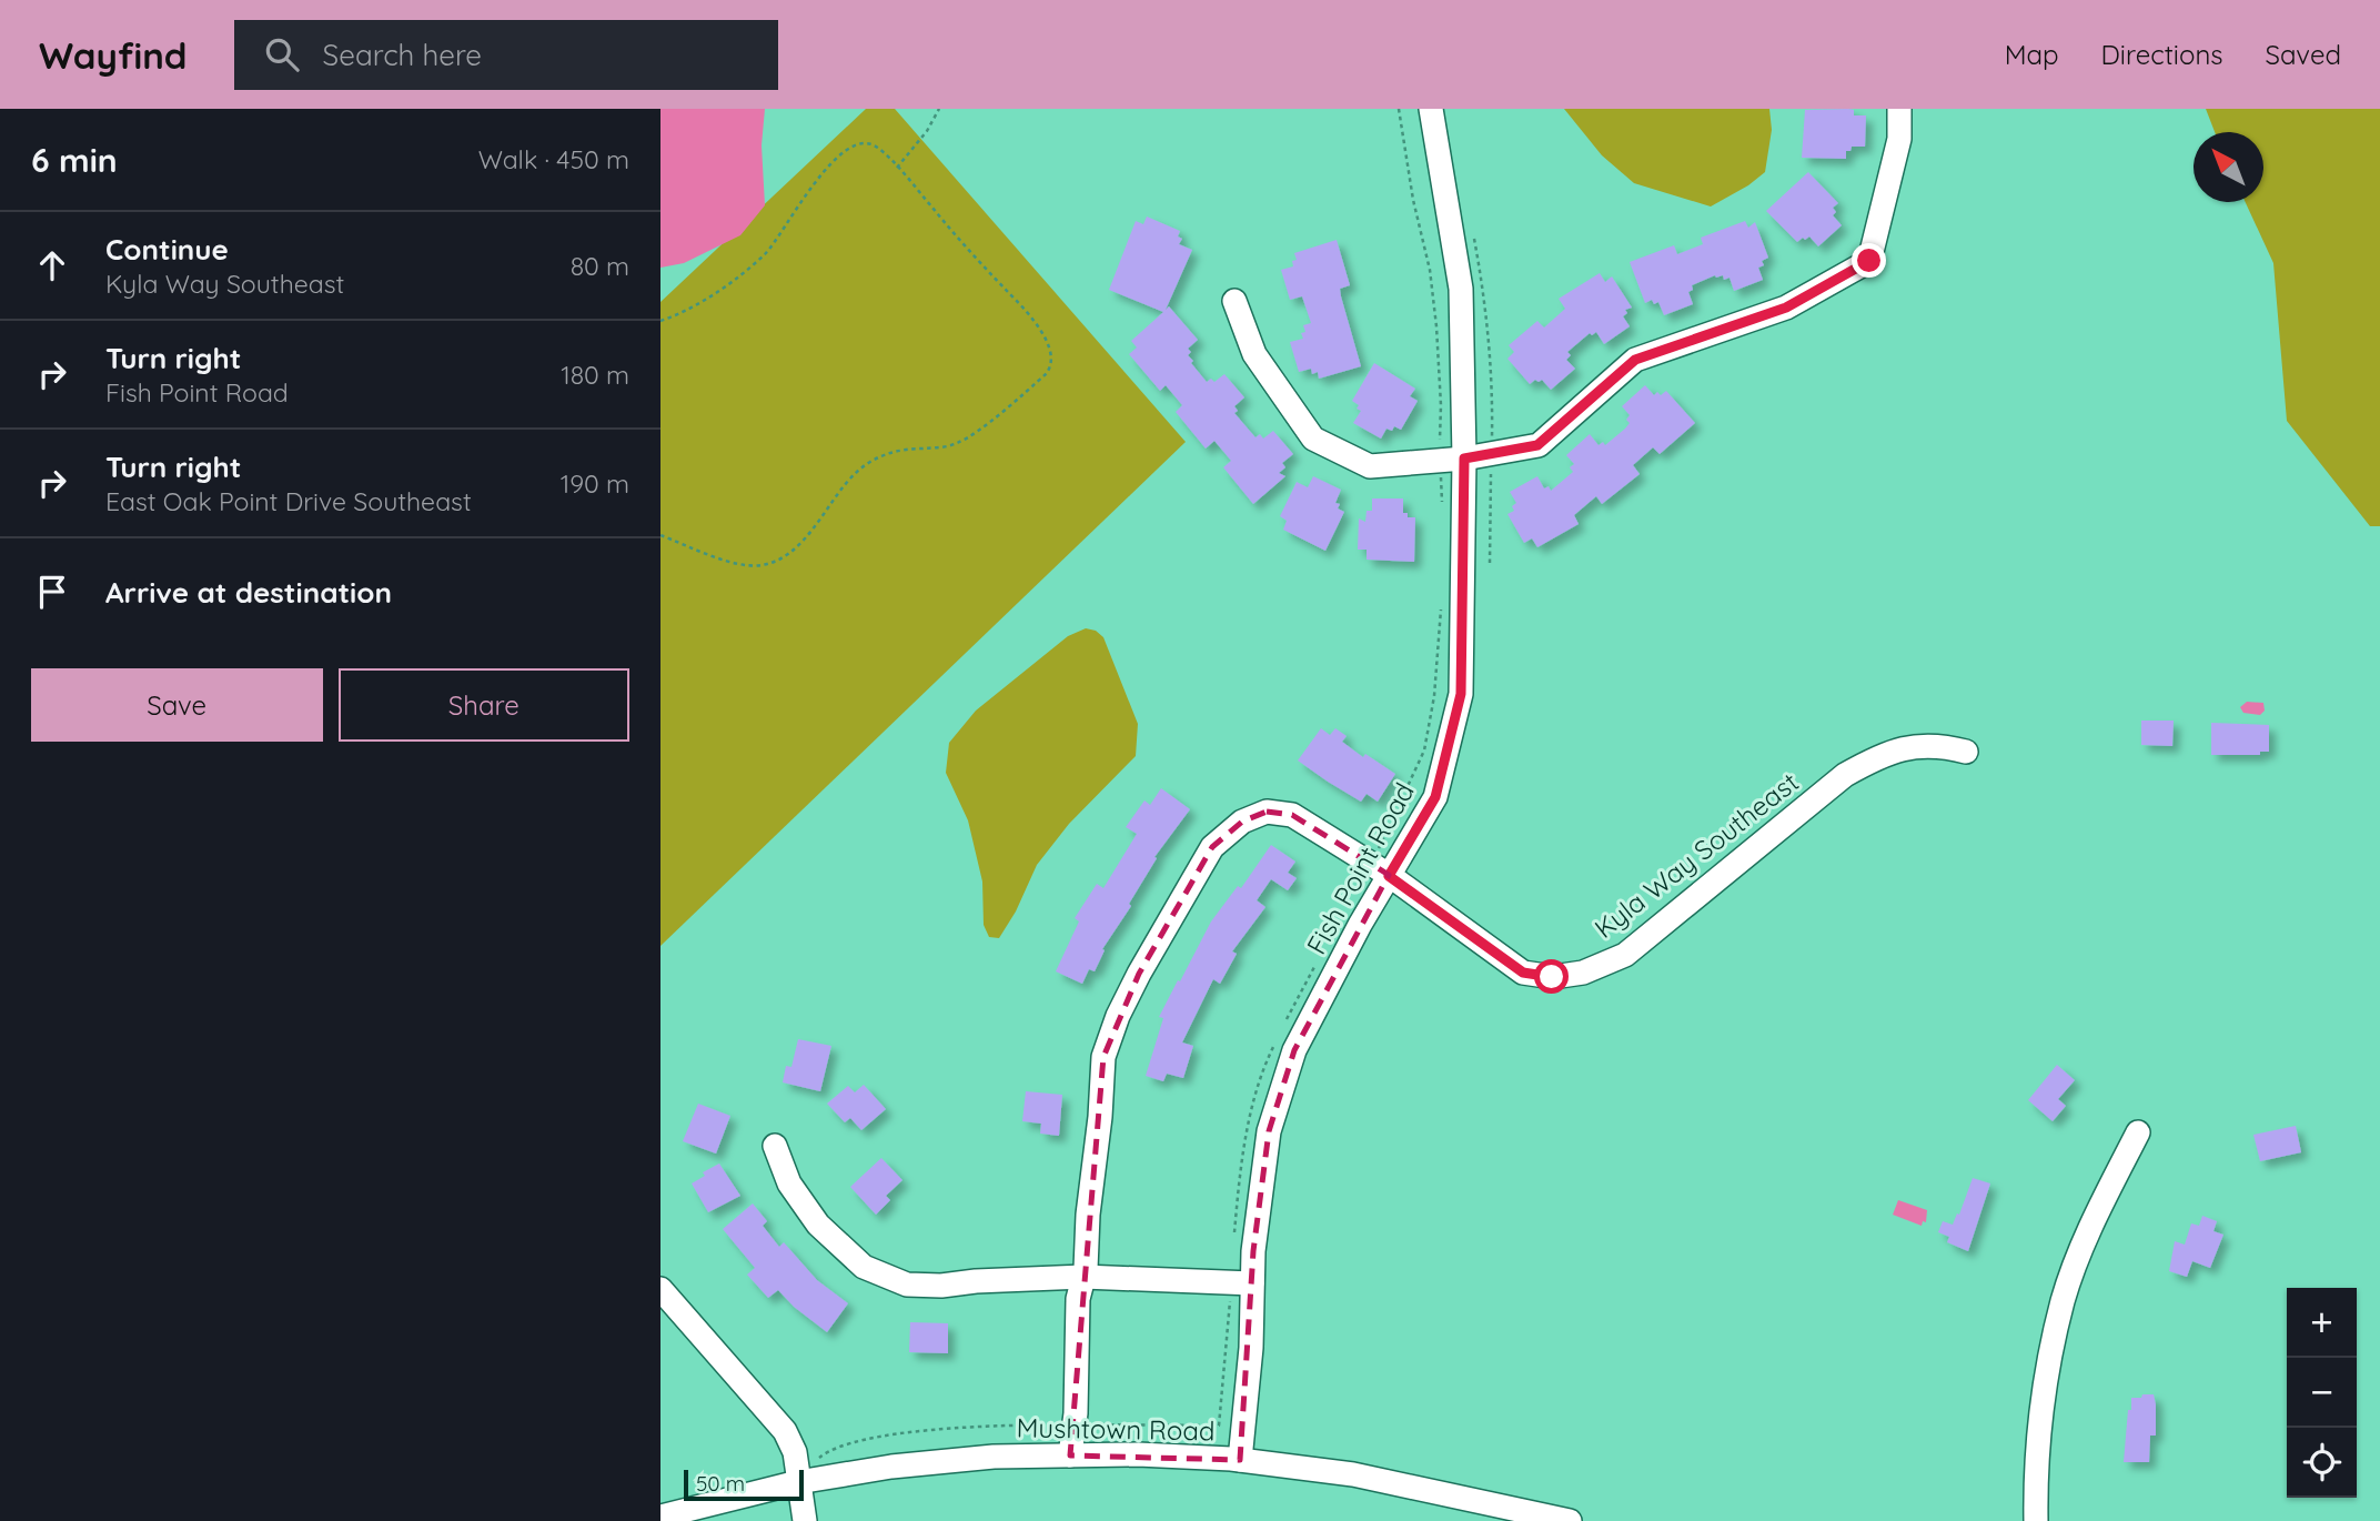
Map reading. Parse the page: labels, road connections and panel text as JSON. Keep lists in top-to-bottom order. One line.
{"streets":{"street":["Kyla Way Southeast","Fish Point Road","Mushtown Road"]},"crossings":[["Kyla Way Southeast","Fish Point Road"],["Kyla Way Southeast","Mushtown Road"],["Fish Point Road","Mushtown Road"]],"scale_bar":"50 m","north":"top left","page":{"header":"Wayfind","search":"Search here","nav":["Map","Directions","Saved"],"heading":["6 min","Walk · 450 m"],"list":[["Continue","Kyla Way Southeast","80 m"],["Turn right","Fish Point Road","180 m"],["Turn right","East Oak Point Drive Southeast","190 m"],"Arrive at destination"],"buttons":["Save","Share"],"map_buttons":["+","−"],"scale":"50 m"}}
